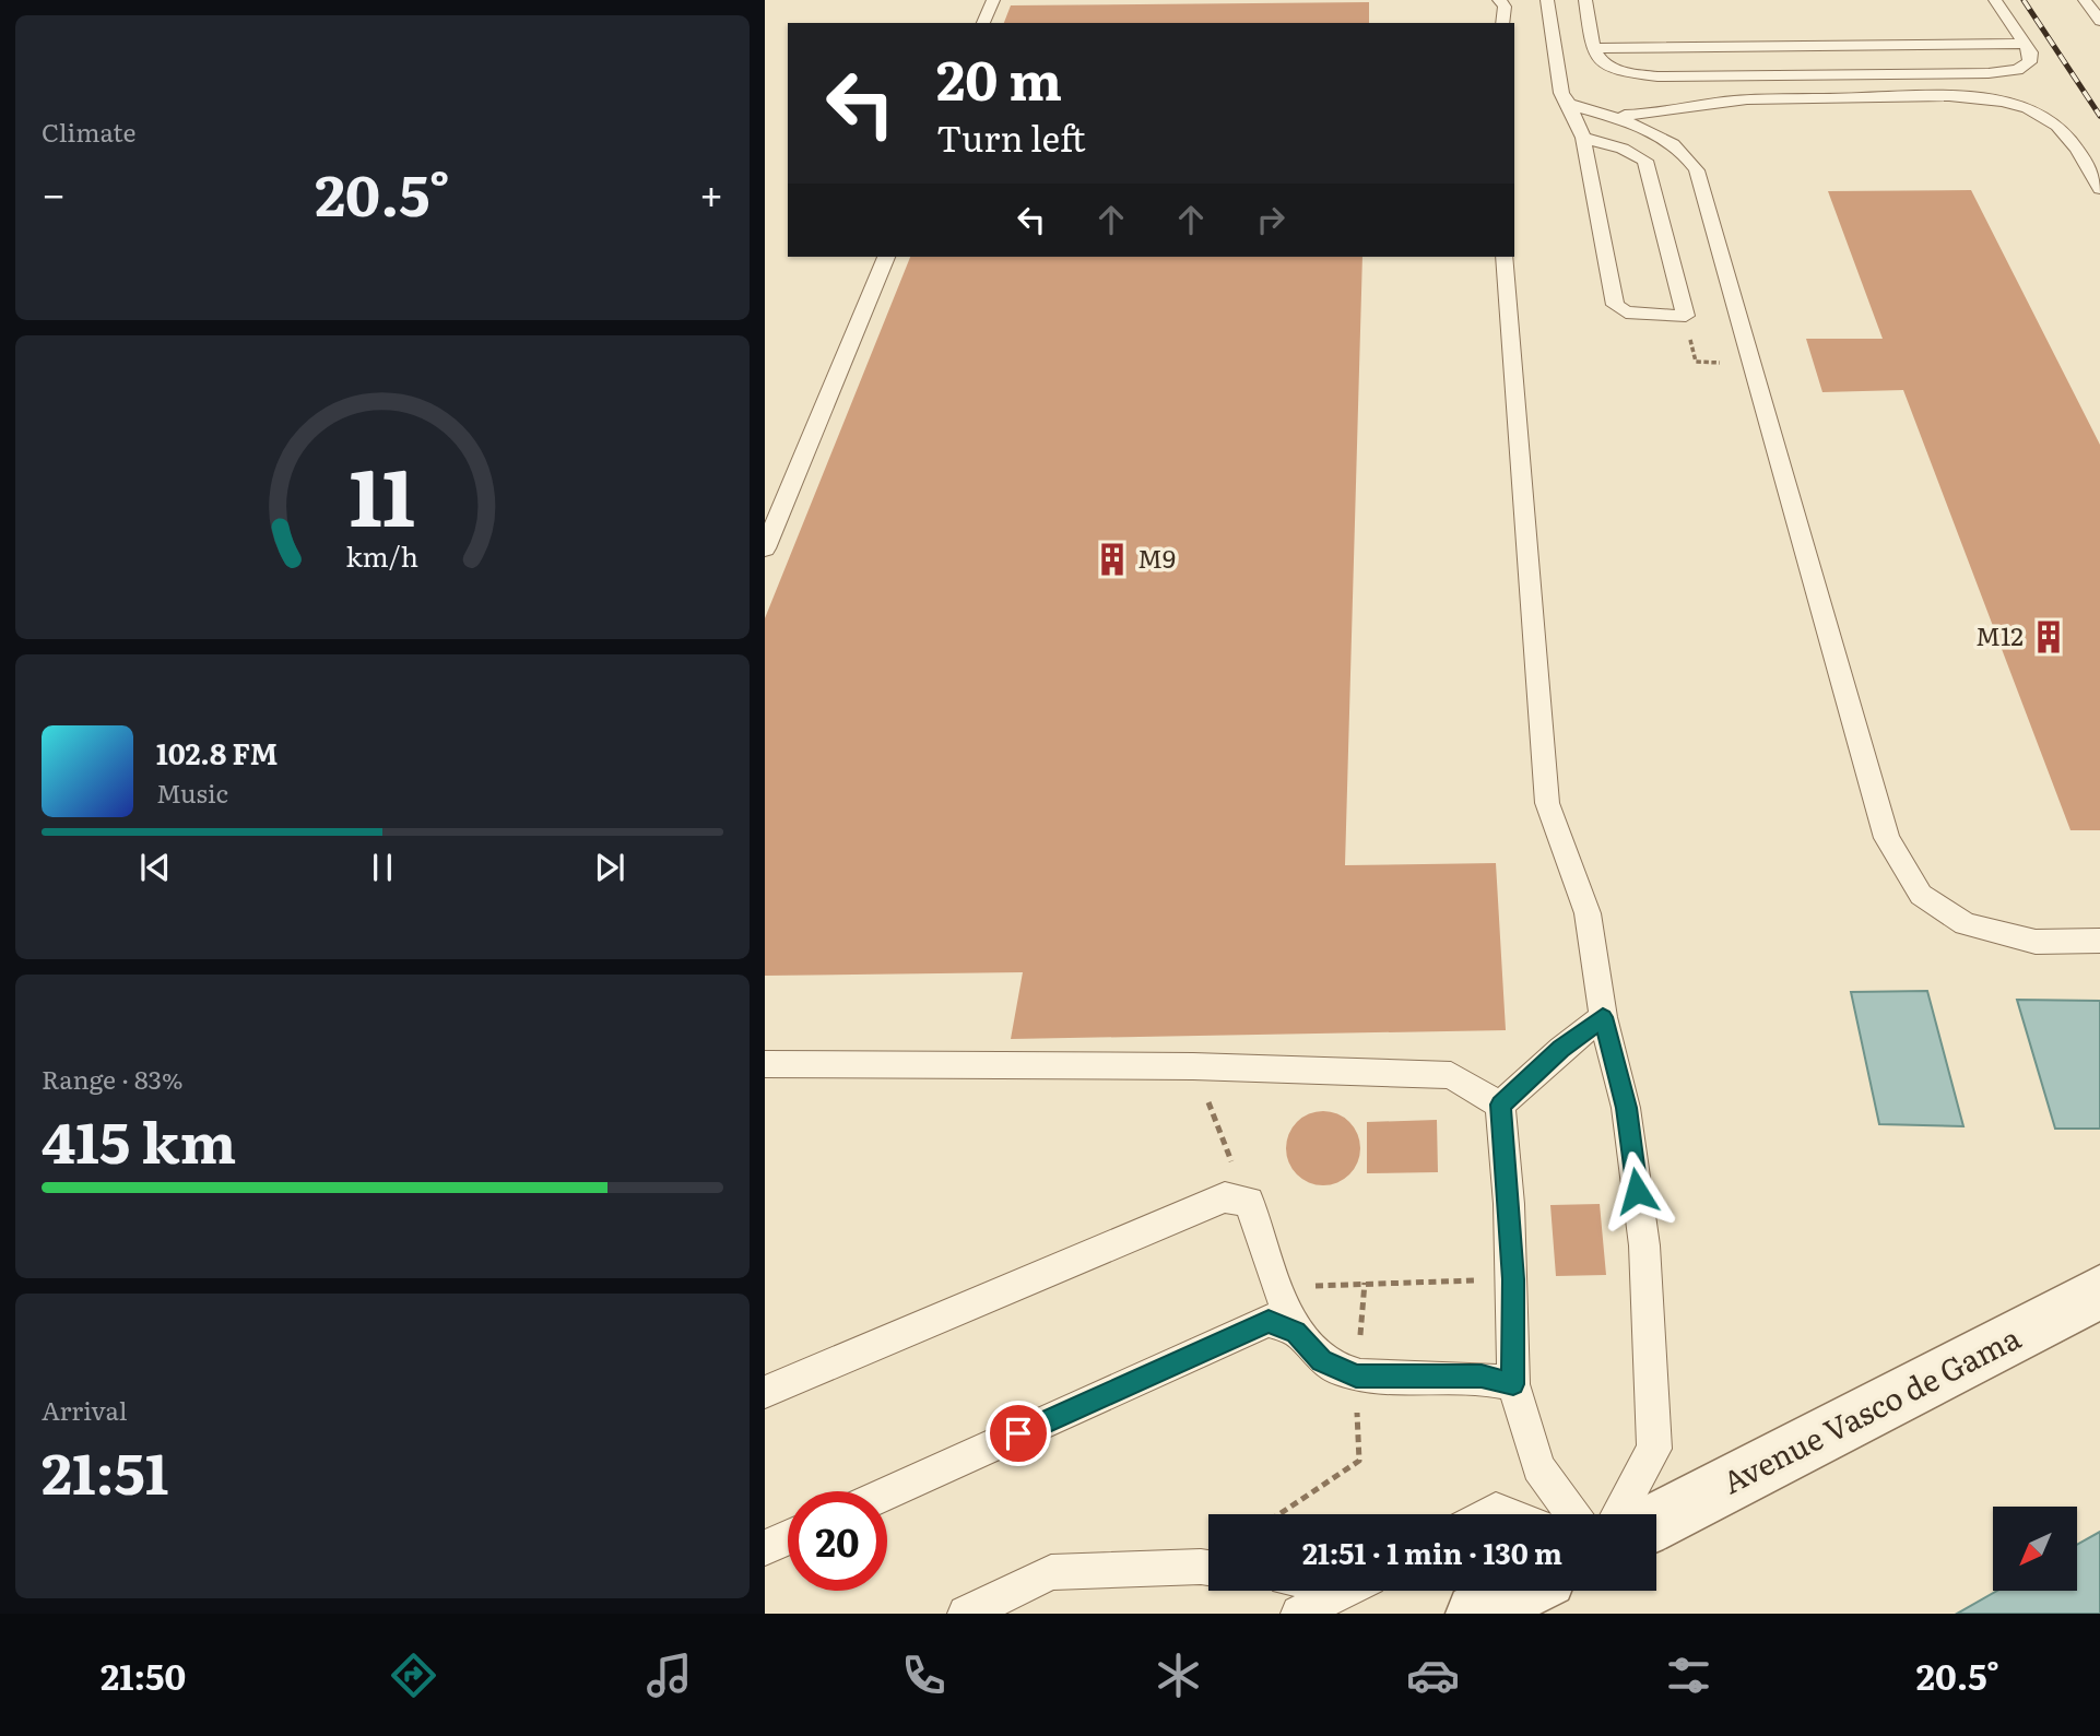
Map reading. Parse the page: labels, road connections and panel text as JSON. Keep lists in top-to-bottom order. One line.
{"streets":{"street":["Avenue Vasco de Gama"]},"places":{"building":["M9","M12"]},"north":"bottom left","page":{"tile":["Climate",["Range · 83%","415 km"],["Arrival","21:51"]],"turn":["20 m","Turn left"],"heat":["−","20.5°","+"],"song":["102.8 FM","Music"],"limit":"20","trip":"21:51 · 1 min · 130 m","tabs":["21:50","20.5°"],"gauge":["11","km/h"]}}
